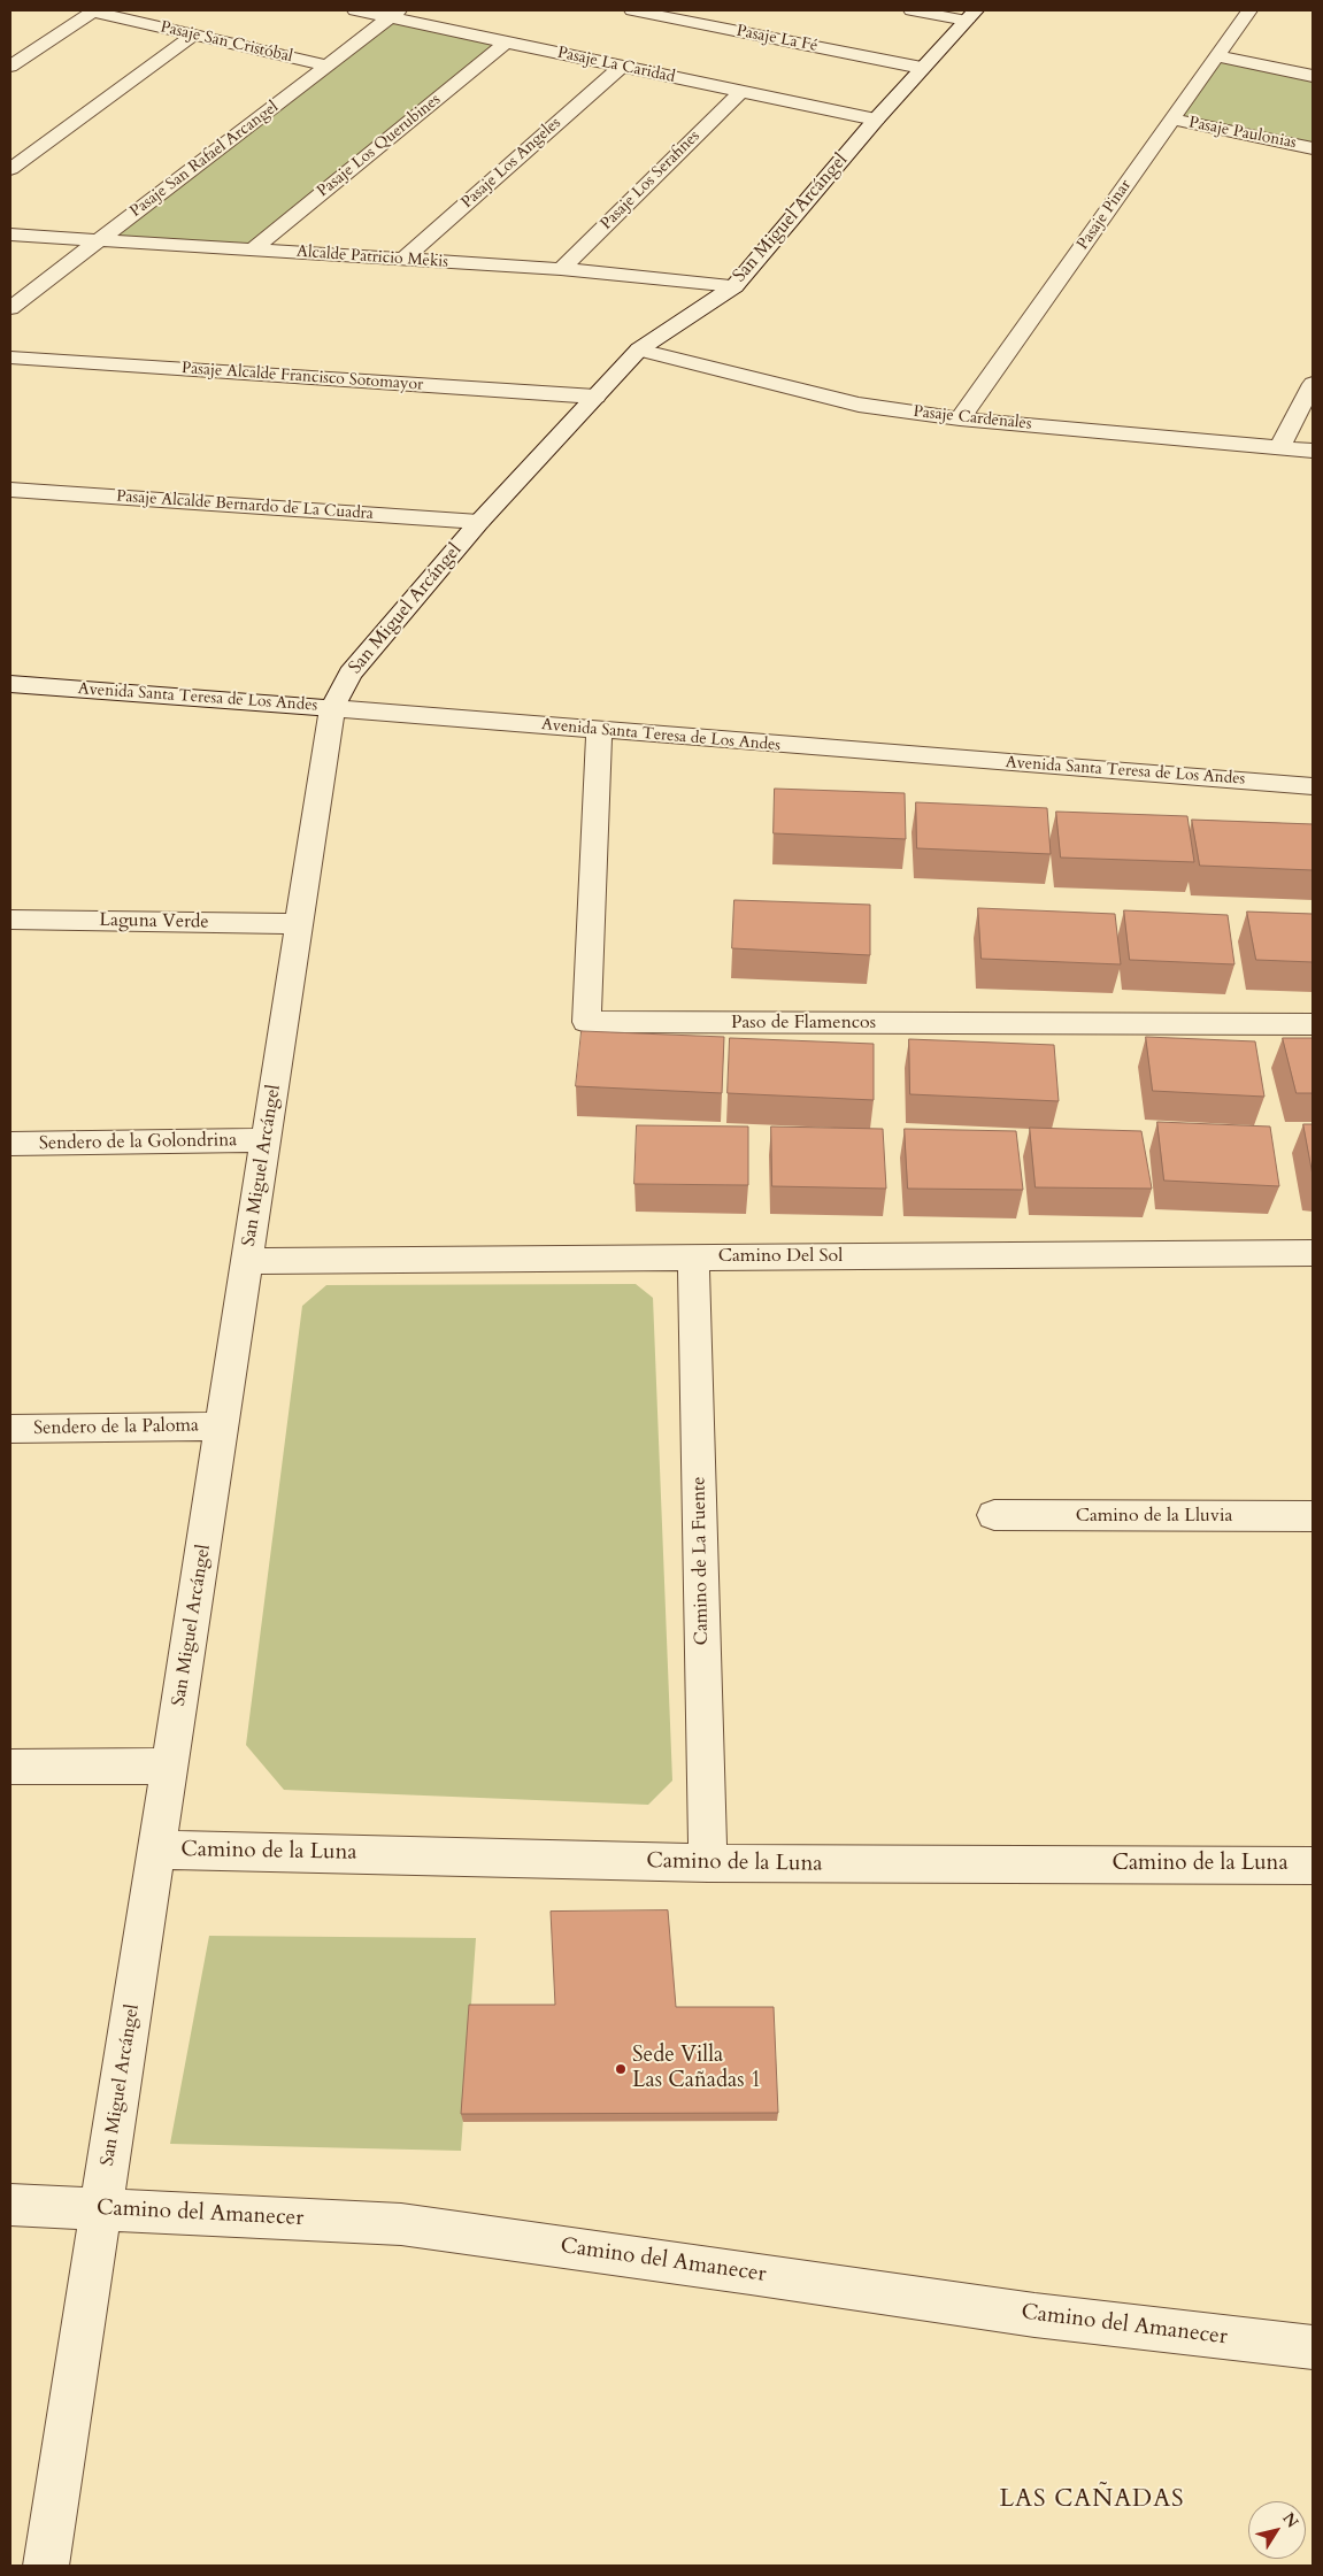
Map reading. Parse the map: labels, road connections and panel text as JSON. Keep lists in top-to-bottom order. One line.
{"streets":{"street":["Pasaje La Fé","Pasaje San Cristóbal","Pasaje La Caridad","Pasaje Paulonias","Pasaje Los Querubines","Pasaje San Rafael Arcangel","Pasaje Los Angeles","Pasaje Los Serafines","Pasaje Pinar","San Miguel Arcángel","Alcalde Patricio Mekis","Pasaje Alcalde Francisco Sotomayor","Pasaje Cardenales","Pasaje Alcalde Bernardo de La Cuadra","Avenida Santa Teresa de Los Andes","Laguna Verde","Paso de Flamencos","Sendero de la Golondrina","Camino Del Sol","Sendero de la Paloma","Camino de la Lluvia","Camino de La Fuente","Camino de la Luna","Camino del Amanecer"]},"crossings":[["Pasaje La Fé","San Miguel Arcángel"],["Pasaje San Cristóbal","Pasaje San Rafael Arcangel"],["Pasaje La Caridad","Pasaje Los Querubines"],["Pasaje La Caridad","Pasaje San Rafael Arcangel"],["Pasaje La Caridad","Pasaje Los Angeles"],["Pasaje La Caridad","Pasaje Los Serafines"],["Pasaje La Caridad","San Miguel Arcángel"],["Pasaje Paulonias","Pasaje Pinar"],["Pasaje Los Querubines","Alcalde Patricio Mekis"],["Pasaje San Rafael Arcangel","Alcalde Patricio Mekis"],["Pasaje Los Angeles","Alcalde Patricio Mekis"],["Pasaje Los Serafines","Alcalde Patricio Mekis"],["Pasaje Pinar","Pasaje Cardenales"],["San Miguel Arcángel","Alcalde Patricio Mekis"],["San Miguel Arcángel","Pasaje Alcalde Francisco Sotomayor"],["San Miguel Arcángel","Pasaje Cardenales"],["San Miguel Arcángel","Pasaje Alcalde Bernardo de La Cuadra"],["San Miguel Arcángel","Avenida Santa Teresa de Los Andes"],["San Miguel Arcángel","Laguna Verde"],["San Miguel Arcángel","Sendero de la Golondrina"],["San Miguel Arcángel","Camino Del Sol"],["San Miguel Arcángel","Sendero de la Paloma"],["San Miguel Arcángel","Camino de la Luna"],["San Miguel Arcángel","Camino del Amanecer"],["Avenida Santa Teresa de Los Andes","Paso de Flamencos"],["Camino Del Sol","Camino de La Fuente"],["Camino de La Fuente","Camino de la Luna"]],"districts":["LAS CAÑADAS"],"places":["Sede Villa Las Cañadas 1"],"north":"top right"}
